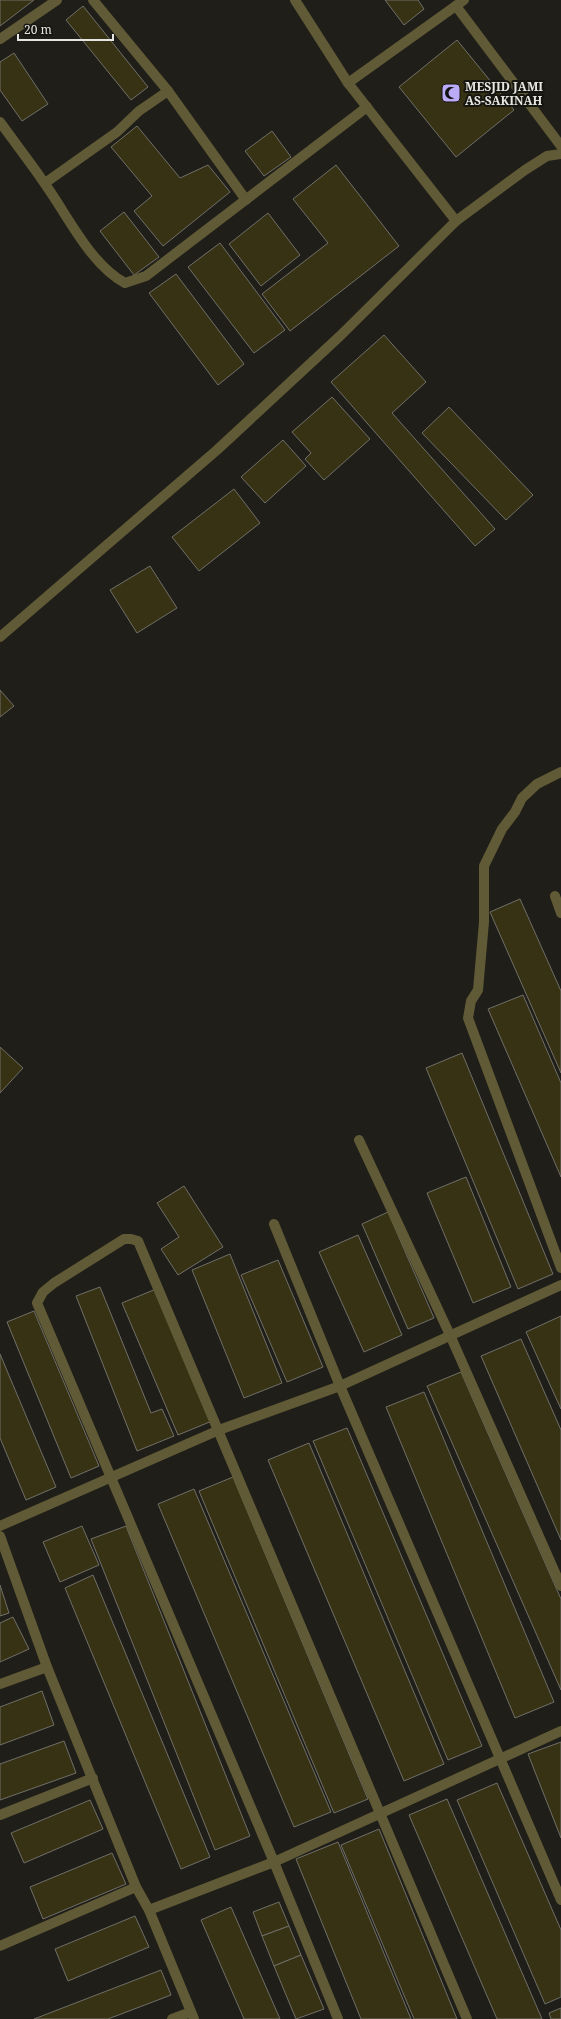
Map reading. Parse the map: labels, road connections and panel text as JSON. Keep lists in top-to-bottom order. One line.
{"places":{"mosque":["MESJID JAMI AS-SAKINAH"]},"scale_bar":"20 m"}
